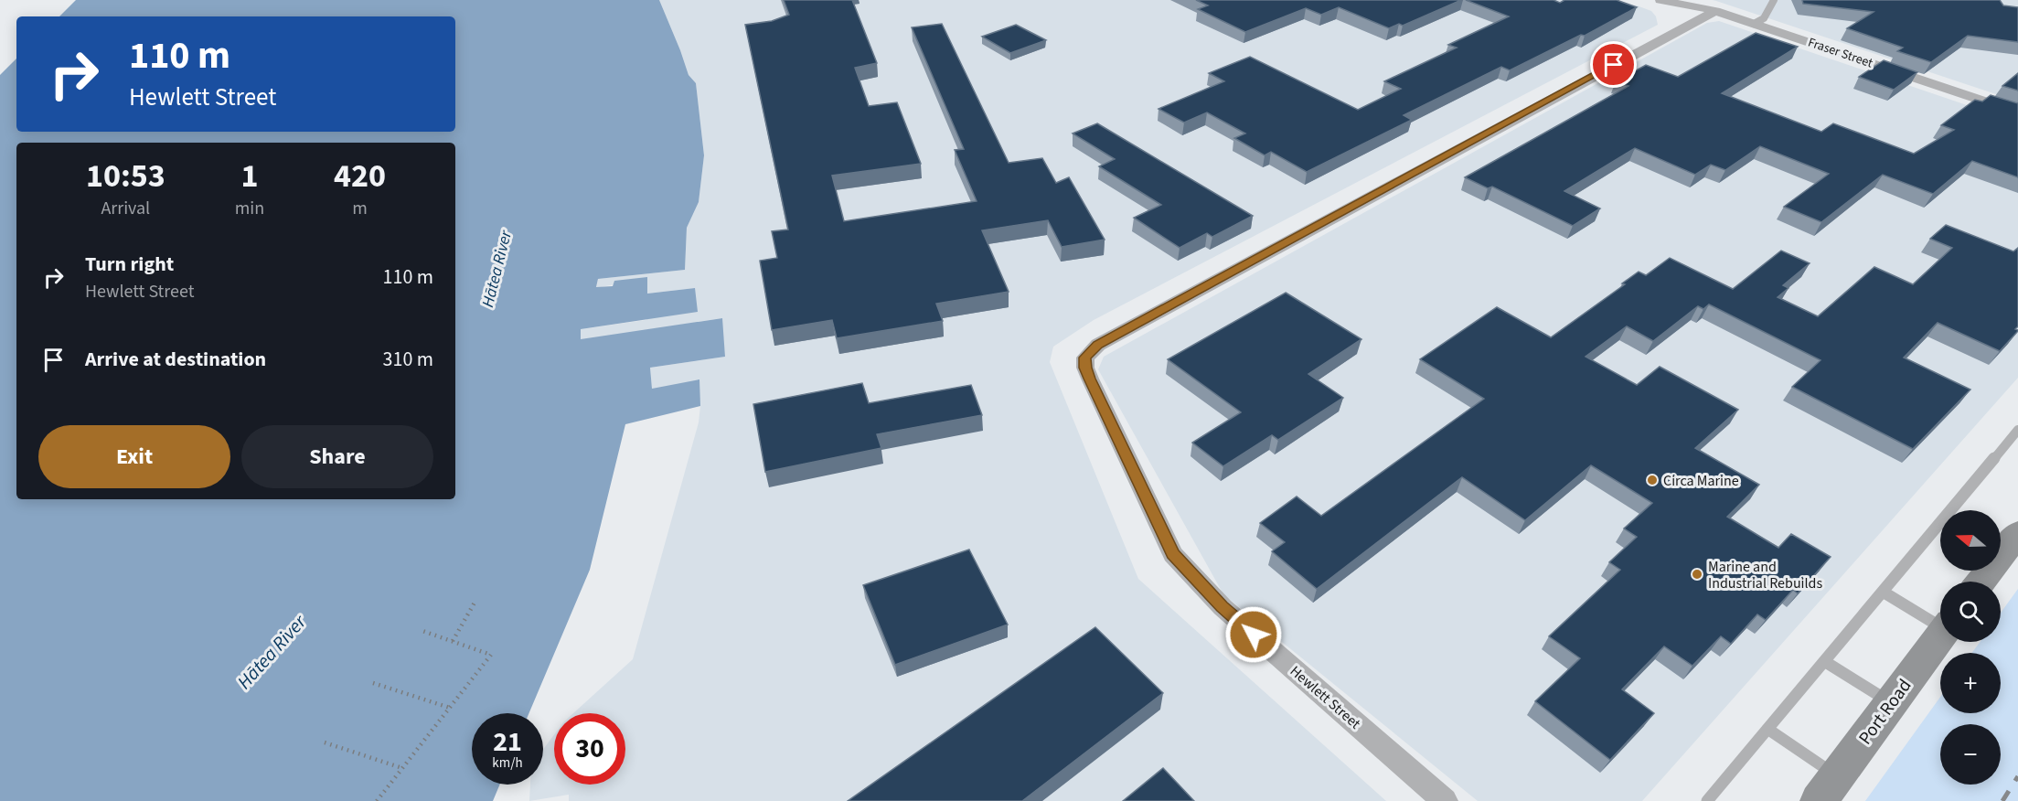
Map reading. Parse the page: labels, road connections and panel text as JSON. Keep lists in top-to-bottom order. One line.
{"streets":{"main road":["Port Road"],"street":["Fraser Street","Hewlett Street"]},"crossings":[["Fraser Street","Hewlett Street"]],"water":["Hātea River"],"places":["Circa Marine","Marine and Industrial Rebuilds"],"north":"left","page":{"turn":["110 m","Hewlett Street"],"eta":["10:53","Arrival","1","min","420","m"],"list":[{"name":"Turn right","note":"Hewlett Street","value":"110 m"},{"name":"Arrive at destination","value":"310 m"}],"buttons":["Exit","Share"],"map_buttons":["+","−"],"speed":"21 km/h","limit":"30"}}
